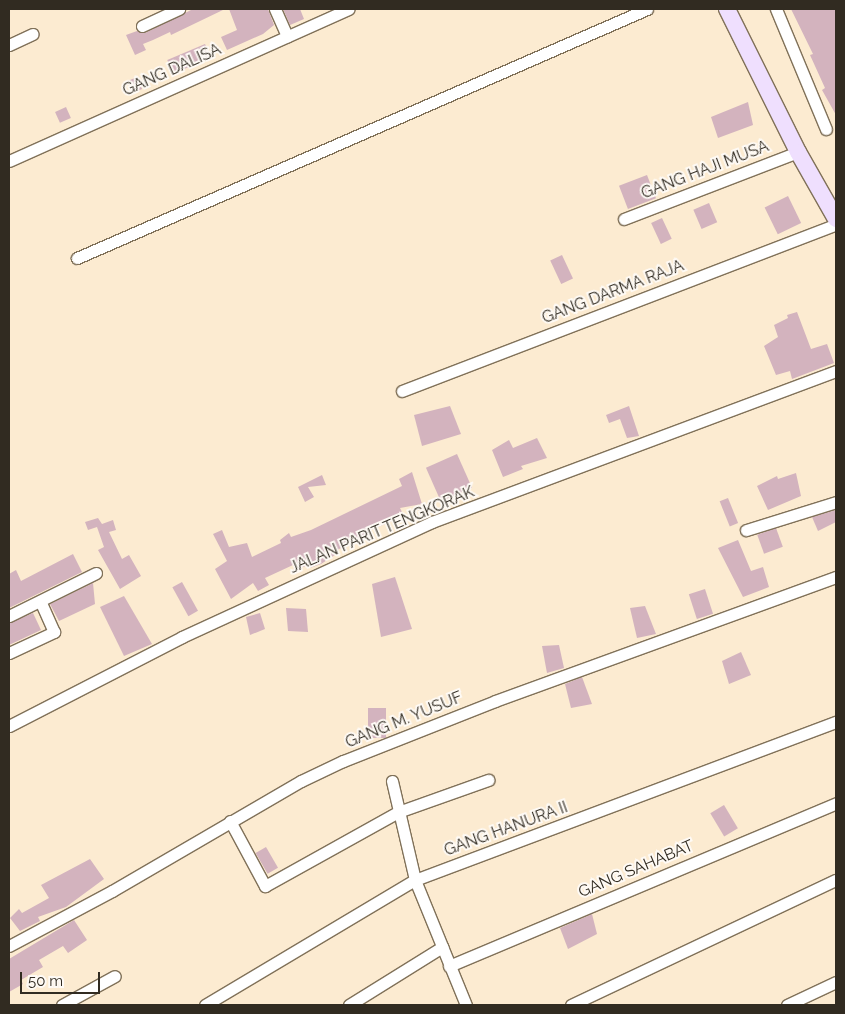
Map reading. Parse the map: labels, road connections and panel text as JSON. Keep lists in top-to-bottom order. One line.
{"streets":{"street":["GANG DALISA","GANG HAJI MUSA","GANG DARMA RAJA","JALAN PARIT TENGKORAK","GANG M. YUSUF","GANG HANURA II","GANG SAHABAT"]},"scale_bar":"50 m"}
